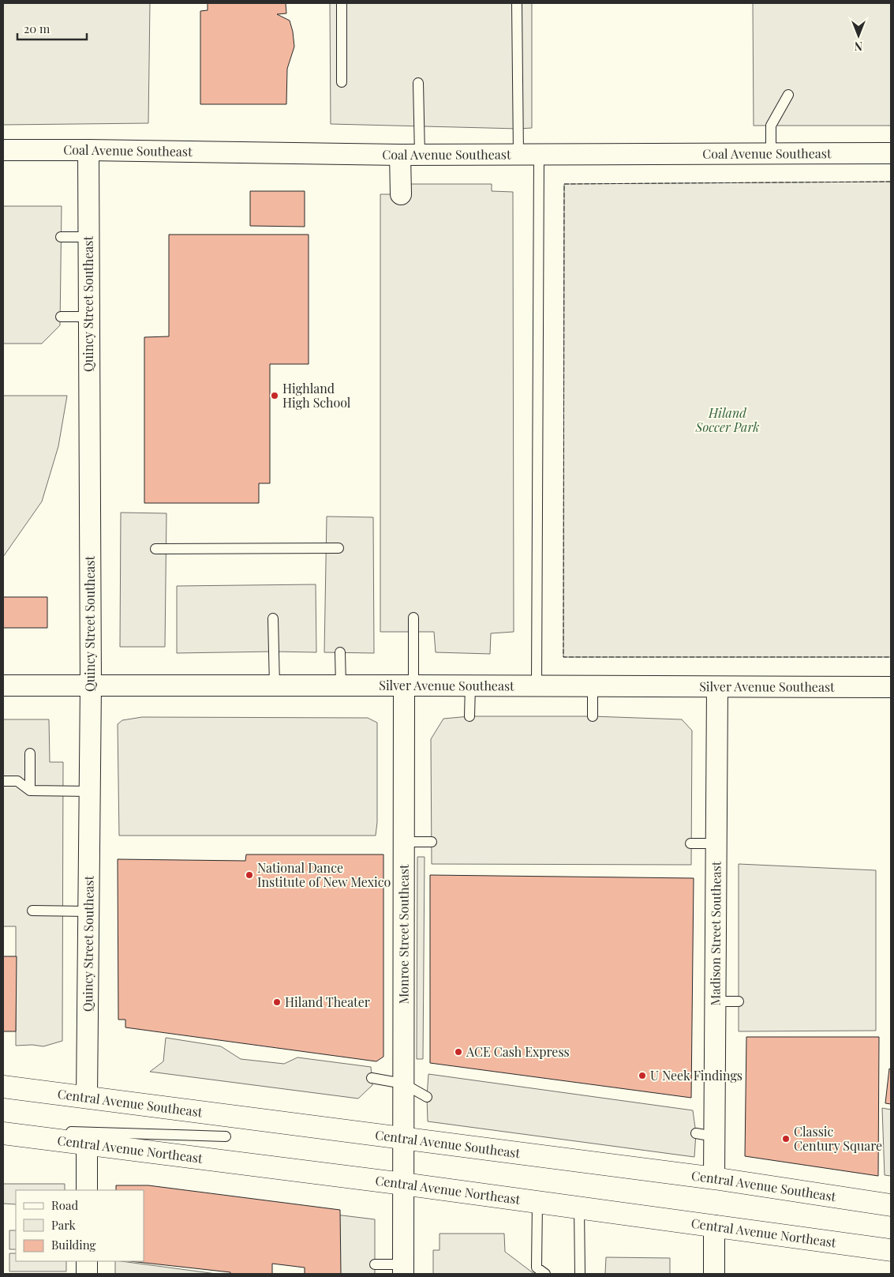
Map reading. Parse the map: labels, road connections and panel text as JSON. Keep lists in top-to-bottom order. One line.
{"streets":{"main road":["Central Avenue Southeast","Central Avenue Northeast"],"street":["Coal Avenue Southeast","Quincy Street Southeast","Silver Avenue Southeast","Madison Street Southeast","Monroe Street Southeast"]},"crossings":[["Coal Avenue Southeast","Quincy Street Southeast"],["Quincy Street Southeast","Silver Avenue Southeast"],["Quincy Street Southeast","Central Avenue Southeast"],["Silver Avenue Southeast","Madison Street Southeast"],["Silver Avenue Southeast","Monroe Street Southeast"],["Madison Street Southeast","Central Avenue Southeast"],["Monroe Street Southeast","Central Avenue Southeast"],["Monroe Street Southeast","Central Avenue Northeast"]],"parks":["Hiland Soccer Park"],"places":["Highland High School","National Dance Institute of New Mexico","Hiland Theater","ACE Cash Express","U Neek Findings","Classic Century Square"],"legend":["Road","Park","Building"],"scale_bar":"20 m","north":"bottom"}
